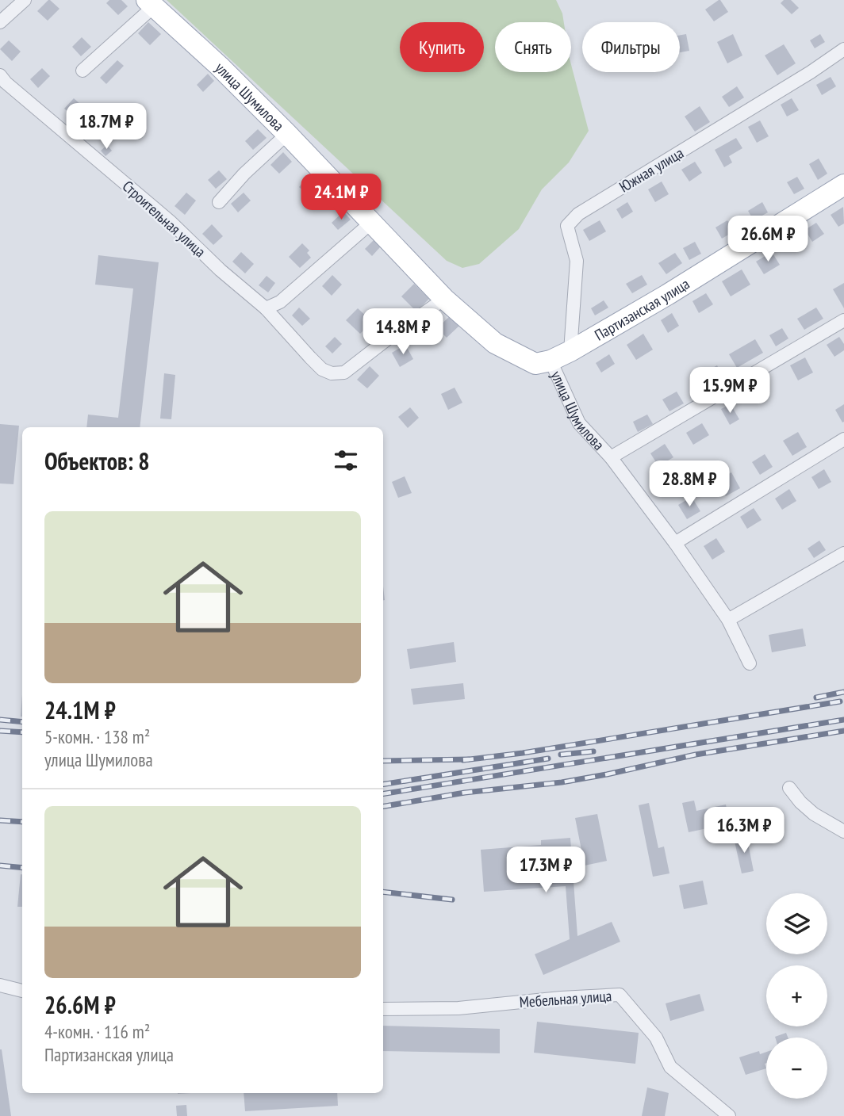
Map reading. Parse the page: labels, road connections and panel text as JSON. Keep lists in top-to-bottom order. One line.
{"streets":{"main road":["улица Шумилова","Партизанская улица"],"street":["Южная улица","Строительная улица","Мебельная улица"]},"crossings":[["улица Шумилова","Строительная улица"],["улица Шумилова","Партизанская улица"],["Южная улица","Партизанская улица"]],"page":{"chip":["Купить","Снять","Фильтры"],"price":["18.7M ₽","24.1M ₽","26.6M ₽","14.8M ₽","15.9M ₽","28.8M ₽","16.3M ₽","17.3M ₽"],"heading":"Объектов: 8","list":[{"name":"24.1M ₽","note":"5-комн. · 138 m² · улица Шумилова"},{"name":"26.6M ₽","note":"4-комн. · 116 m² · Партизанская улица"}],"map_buttons":["+","−"]}}
